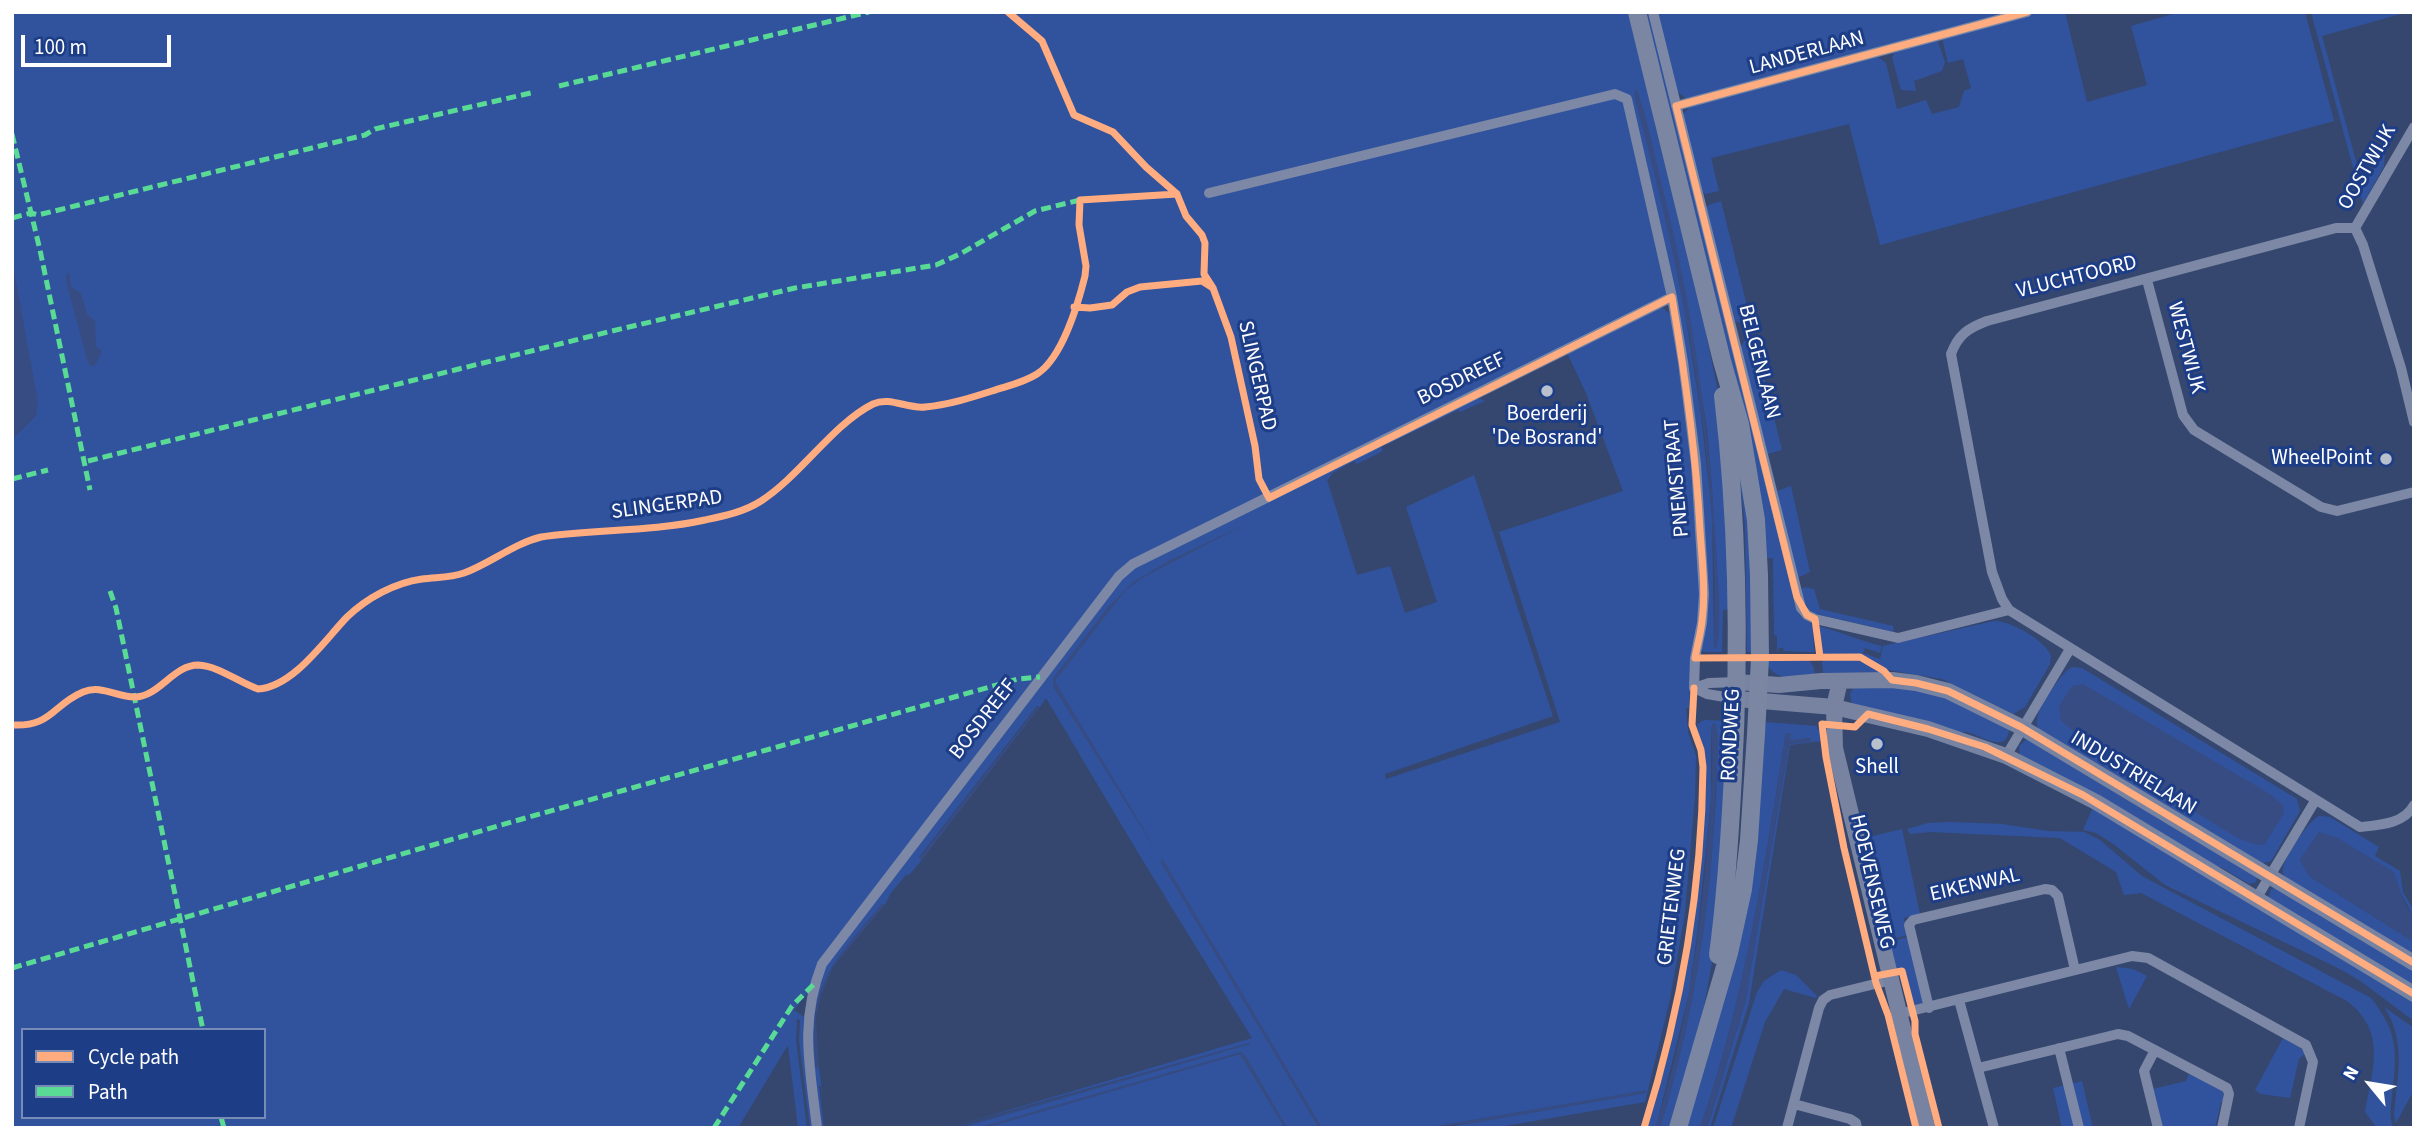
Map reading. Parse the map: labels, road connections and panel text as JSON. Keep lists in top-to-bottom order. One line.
{"streets":{"main road":["RONDWEG","INDUSTRIELAAN","HOEVENSEWEG"],"street":["LANDERLAAN","OOSTWIJK","VLUCHTOORD","WESTWIJK","BELGENLAAN","BOSDREEF","PNEMSTRAAT","EIKENWAL"],"cycle path":["SLINGERPAD","GRIETENWEG"]},"crossings":[["LANDERLAAN","BELGENLAAN"],["OOSTWIJK","VLUCHTOORD"],["VLUCHTOORD","WESTWIJK"],["VLUCHTOORD","BELGENLAAN"],["BOSDREEF","PNEMSTRAAT"],["RONDWEG","INDUSTRIELAAN"],["INDUSTRIELAAN","HOEVENSEWEG"]],"places":["Boerderij 'De Bosrand'","WheelPoint","Shell"],"legend":["Cycle path","Path"],"scale_bar":"100 m","north":"top left"}
